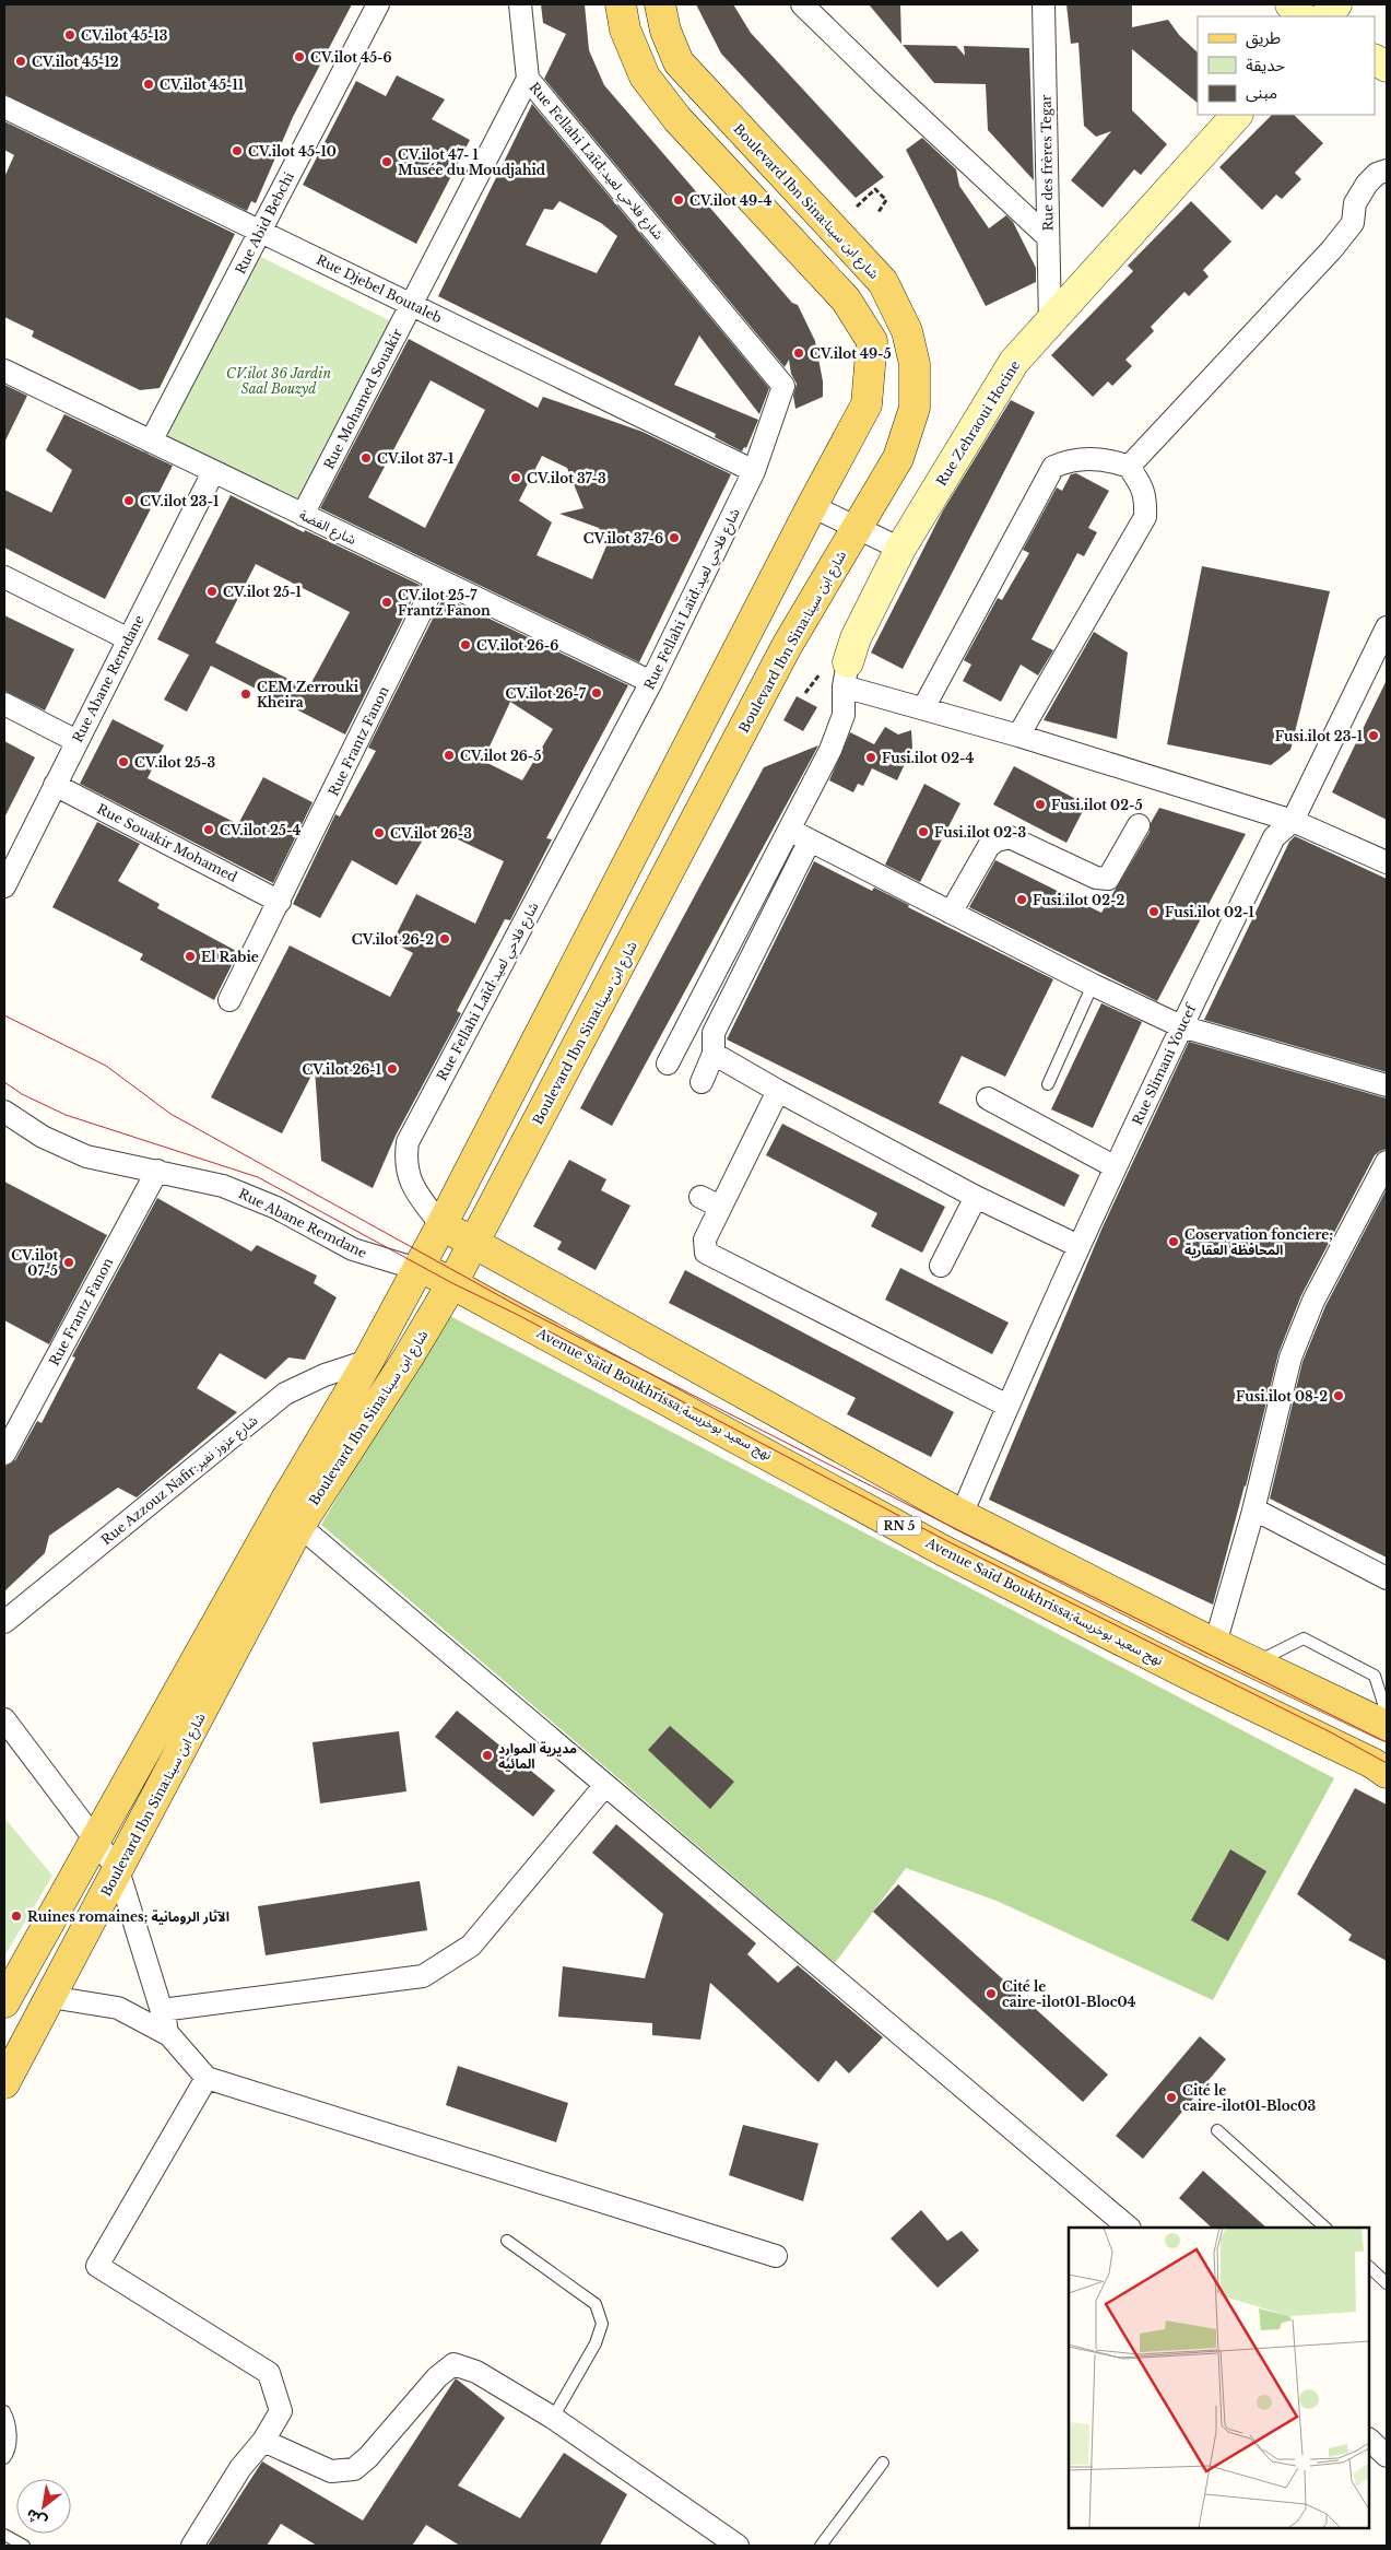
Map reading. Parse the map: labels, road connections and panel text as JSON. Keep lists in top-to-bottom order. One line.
{"streets":{"main road":["Boulevard Ibn Sina:شارع ابن سينا","Avenue Saïd Boukhrissa;نهج سعيد بوخريسة","RN 5"],"street":["Rue Fellahi Laïd;شارع فلاحي لعيد","Rue des frères Tegar","Rue Abid Bebchi","Rue Djebel Boutaleb","Rue Mohamed Souakir","Rue Zehraoui Hocine","شارع الفضة","Rue Abane Remdane","Rue Frantz Fanon","Rue Souakir Mohamed","Rue Slimani Youcef","Rue Azzouz Nafir;شارع عزوز نفير"]},"crossings":[["Rue Fellahi Laïd;شارع فلاحي لعيد","Boulevard Ibn Sina:شارع ابن سينا"],["Rue Fellahi Laïd;شارع فلاحي لعيد","Rue Djebel Boutaleb"],["Rue Fellahi Laïd;شارع فلاحي لعيد","Rue Mohamed Souakir"],["Rue Fellahi Laïd;شارع فلاحي لعيد","شارع الفضة"],["Rue des frères Tegar","Rue Zehraoui Hocine"],["Boulevard Ibn Sina:شارع ابن سينا","Rue Abane Remdane"],["Boulevard Ibn Sina:شارع ابن سينا","Avenue Saïd Boukhrissa;نهج سعيد بوخريسة"],["Boulevard Ibn Sina:شارع ابن سينا","Rue Azzouz Nafir;شارع عزوز نفير"],["Rue Abid Bebchi","Rue Djebel Boutaleb"],["Rue Abid Bebchi","شارع الفضة"],["Rue Djebel Boutaleb","Rue Mohamed Souakir"],["Rue Mohamed Souakir","شارع الفضة"],["شارع الفضة","Rue Abane Remdane"],["شارع الفضة","Rue Frantz Fanon"],["Rue Abane Remdane","Rue Frantz Fanon"],["Rue Abane Remdane","Rue Souakir Mohamed"],["Rue Abane Remdane","Avenue Saïd Boukhrissa;نهج سعيد بوخريسة"],["Rue Frantz Fanon","Rue Souakir Mohamed"]],"parks":["CV.ilot 36 Jardin Saal Bouzyd"],"places":["CV.ilot 45-13","CV.ilot 45-6","CV.ilot 45-12","CV.ilot 45-11","CV.ilot 45-10","CV.ilot 47- 1 Musée du Moudjahid","CV.ilot 49-4","CV.ilot 49-5","CV.ilot 37-1","CV.ilot 37-3","CV.ilot 23-1","CV.ilot 37-6","CV.ilot 25-1","CV.ilot 25-7 Frantz Fanon","CV.ilot 26-6","CV.ilot 26-7","CEM Zerrouki Kheira","Fusi.ilot 23-1","CV.ilot 26-5","Fusi.ilot 02-4","CV.ilot 25-3","Fusi.ilot 02-5","CV.ilot 25-4","Fusi.ilot 02-3","CV.ilot 26-3","Fusi.ilot 02-2","Fusi.ilot 02-1","CV.ilot 26-2","El Rabie","CV.ilot 26-1","Coservation fonciere; المحافظة العقارية","CV.ilot 07-5","Fusi.ilot 08-2","مديرية الموارد المائية","Ruines romaines; الآثار الرومانية","Cité le caire-ilot01-Bloc04","Cité le caire-ilot01-Bloc03"],"legend":["طريق","حديقة","مبنى"],"north":"bottom left"}
